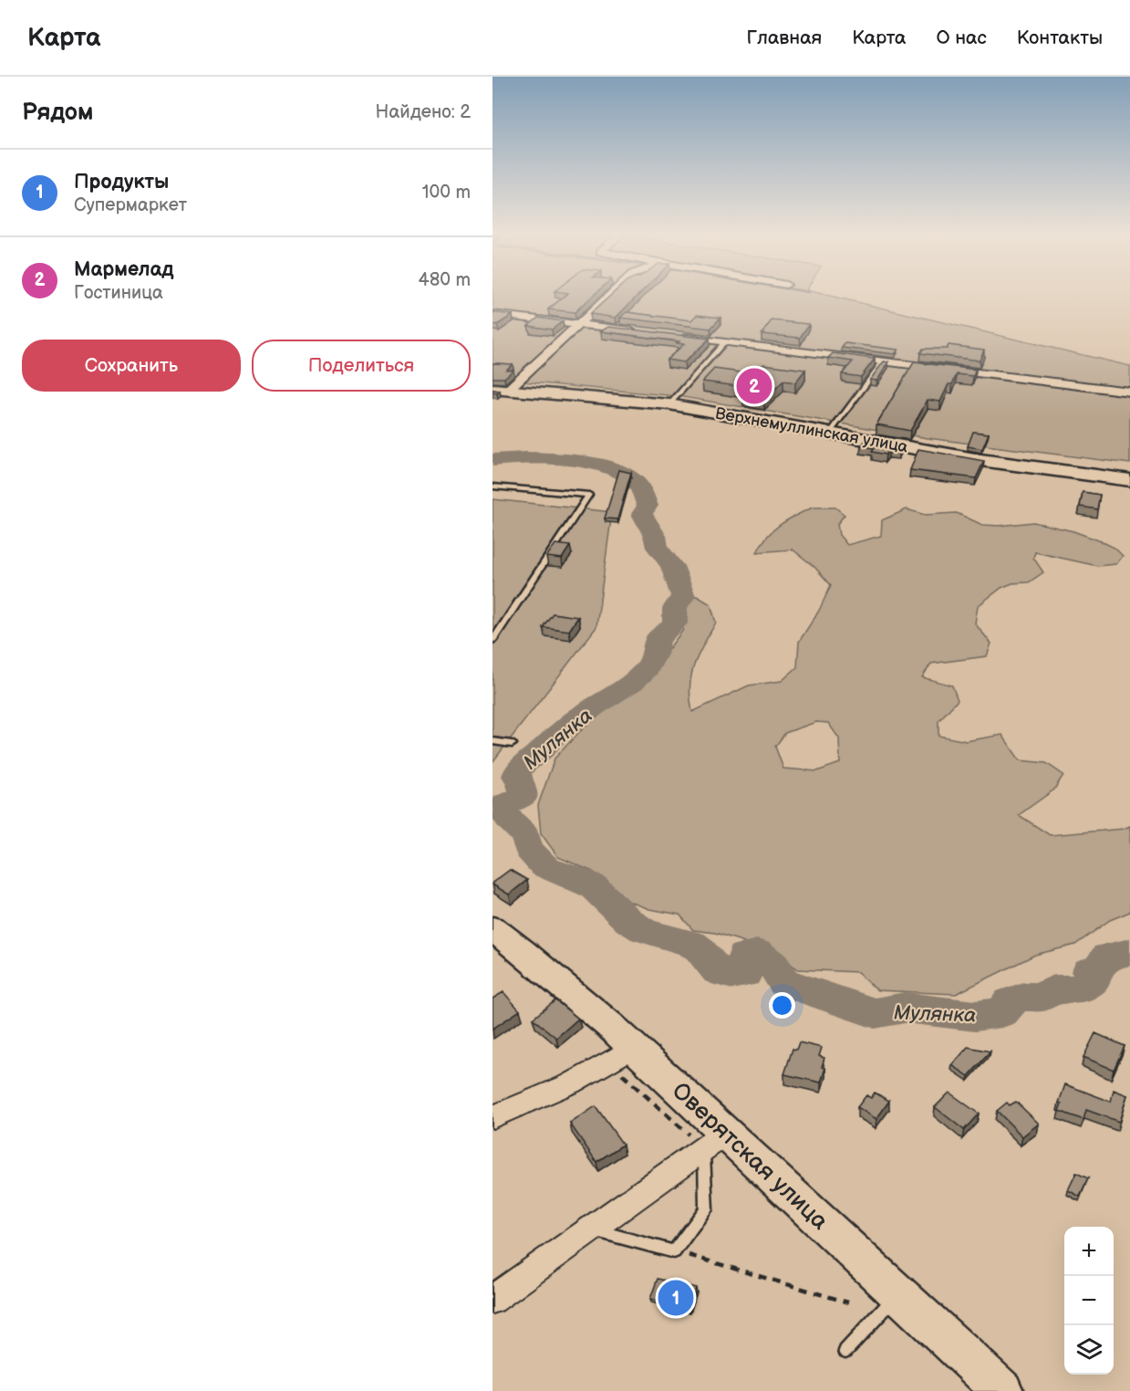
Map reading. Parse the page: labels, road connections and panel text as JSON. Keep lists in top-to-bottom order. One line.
{"streets":{"street":["Верхнемуллинская улица","Оверятская улица"]},"water":["Мулянка"],"page":{"header":"Карта","nav":["Главная","Карта","О нас","Контакты"],"heading":["Рядом","Найдено: 2"],"list":[{"mark":"1","name":"Пpoдукты","note":"Супермаркет","value":"100 m"},{"mark":"2","name":"Мармелад","note":"Гостиница","value":"480 m"}],"buttons":["Сохранить","Поделиться"],"pins":["2","1"],"map_buttons":["+","−"]}}
